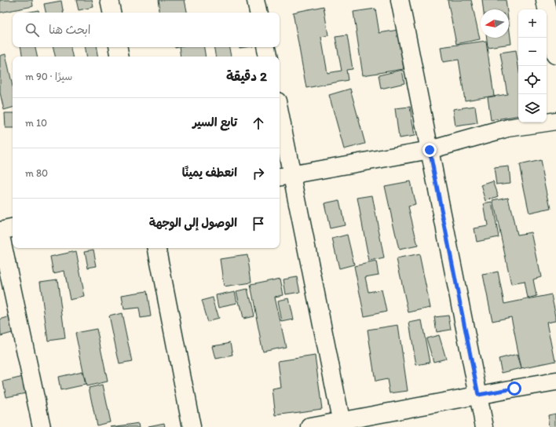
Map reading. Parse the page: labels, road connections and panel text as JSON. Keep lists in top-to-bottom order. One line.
{"north":"left","page":{"map_buttons":["+","−"],"search":"ابحث هنا","heading":["2 دقيقة","سيرًا · 90 m"],"list":[["تابع السير","10 m"],["انعطف يمينًا","80 m"],"الوصول إلى الوجهة"]}}
